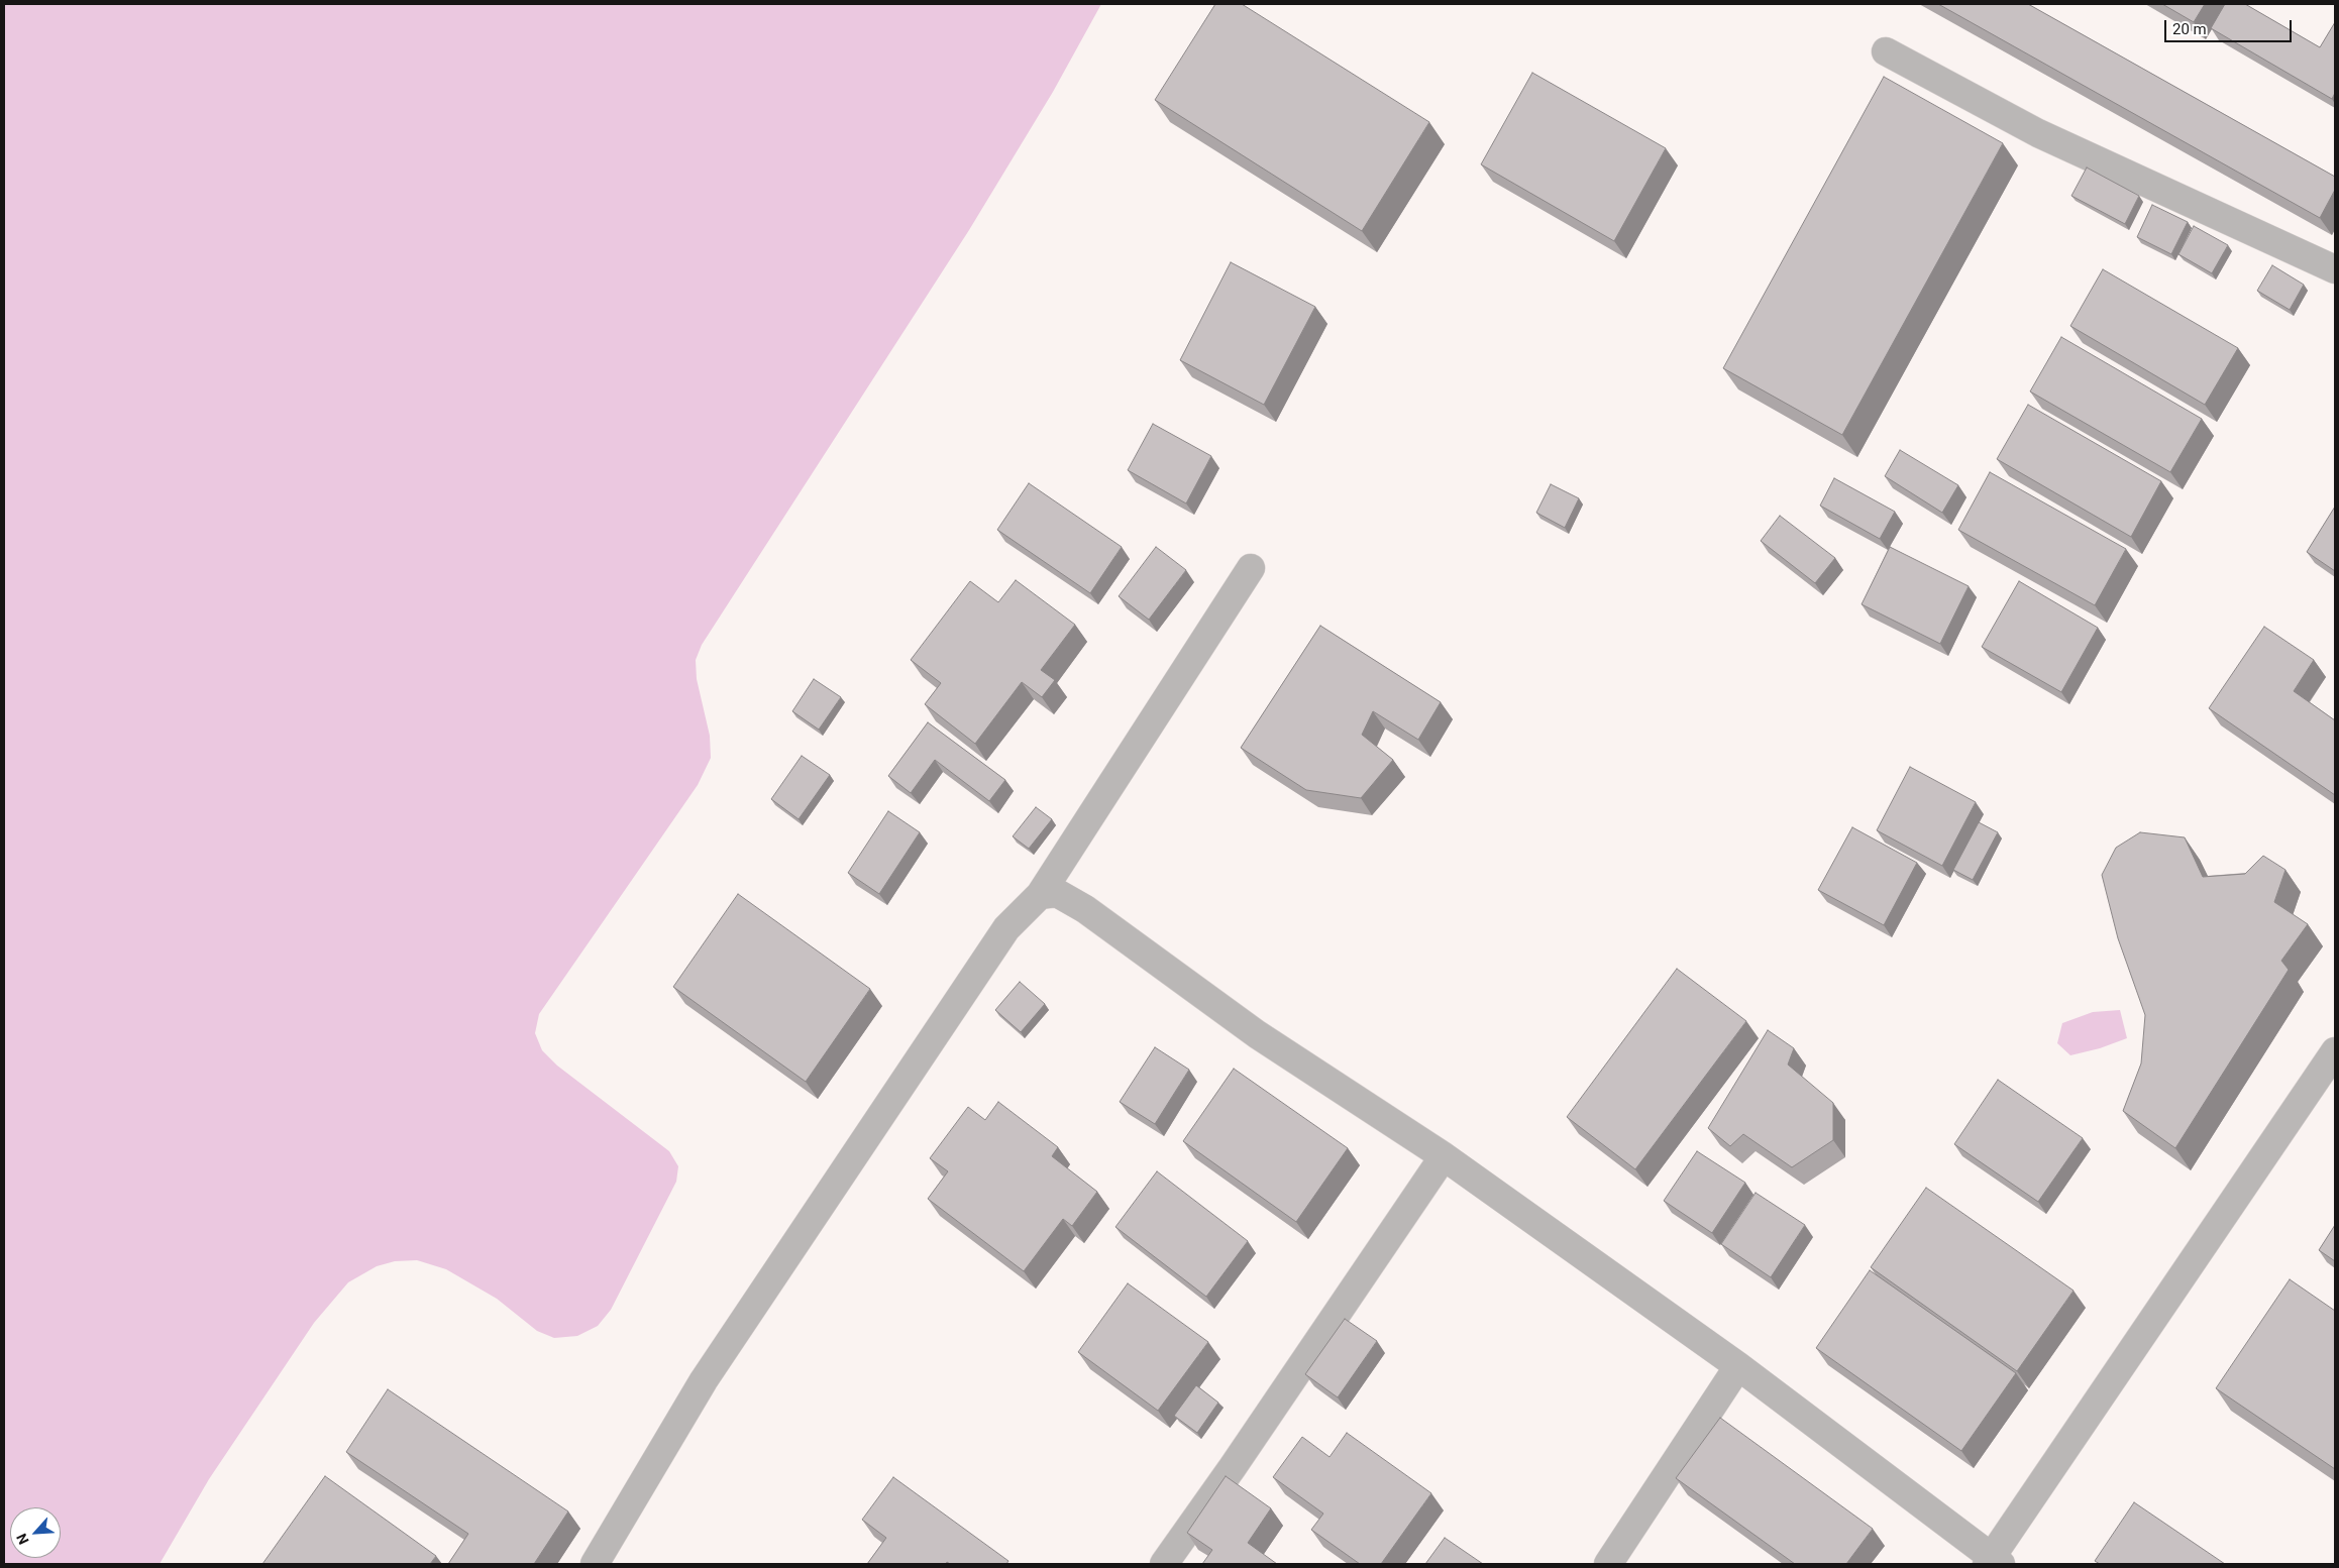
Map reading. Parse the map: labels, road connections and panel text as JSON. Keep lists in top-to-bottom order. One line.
{"scale_bar":"20 m","north":"bottom left"}
